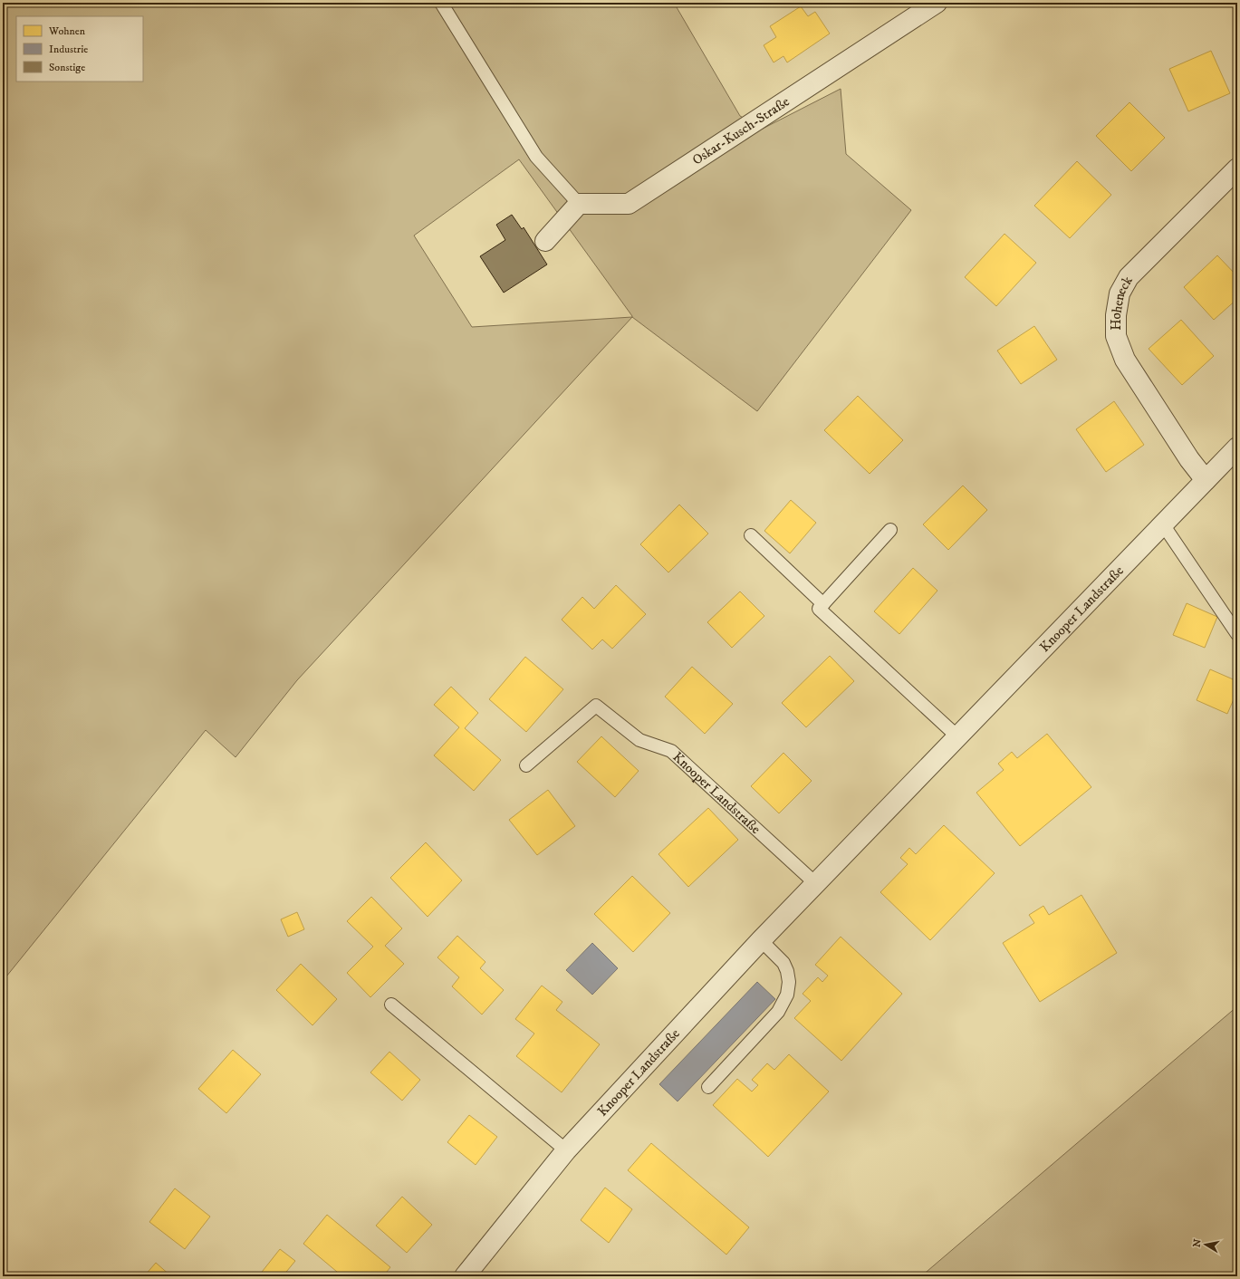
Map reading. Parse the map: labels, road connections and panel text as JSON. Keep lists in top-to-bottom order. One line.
{"streets":{"street":["Oskar-Kusch-Straße","Hoheneck","Knooper Landstraße"]},"crossings":[["Hoheneck","Knooper Landstraße"]],"legend":["Wohnen","Industrie","Sonstige"],"north":"left"}
